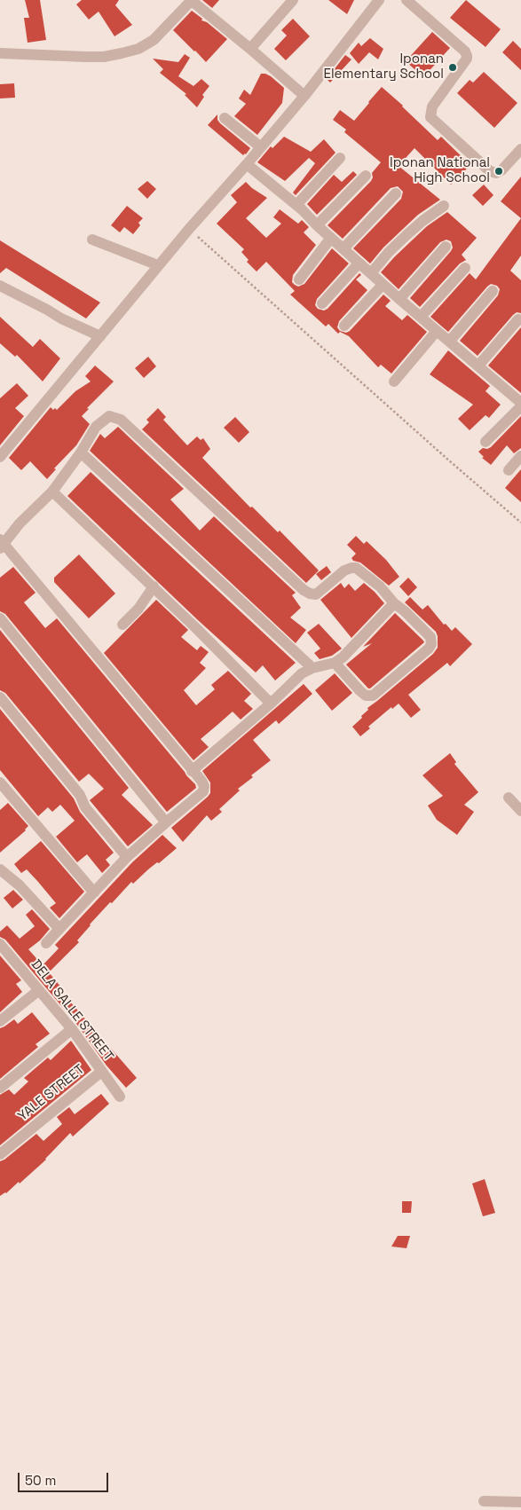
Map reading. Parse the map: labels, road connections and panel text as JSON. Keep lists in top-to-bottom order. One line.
{"streets":{"street":["DELA SALLE STREET","YALE STREET"]},"crossings":[["DELA SALLE STREET","YALE STREET"]],"places":["Iponan Elementary School","Iponan National High School"],"scale_bar":"50 m"}
